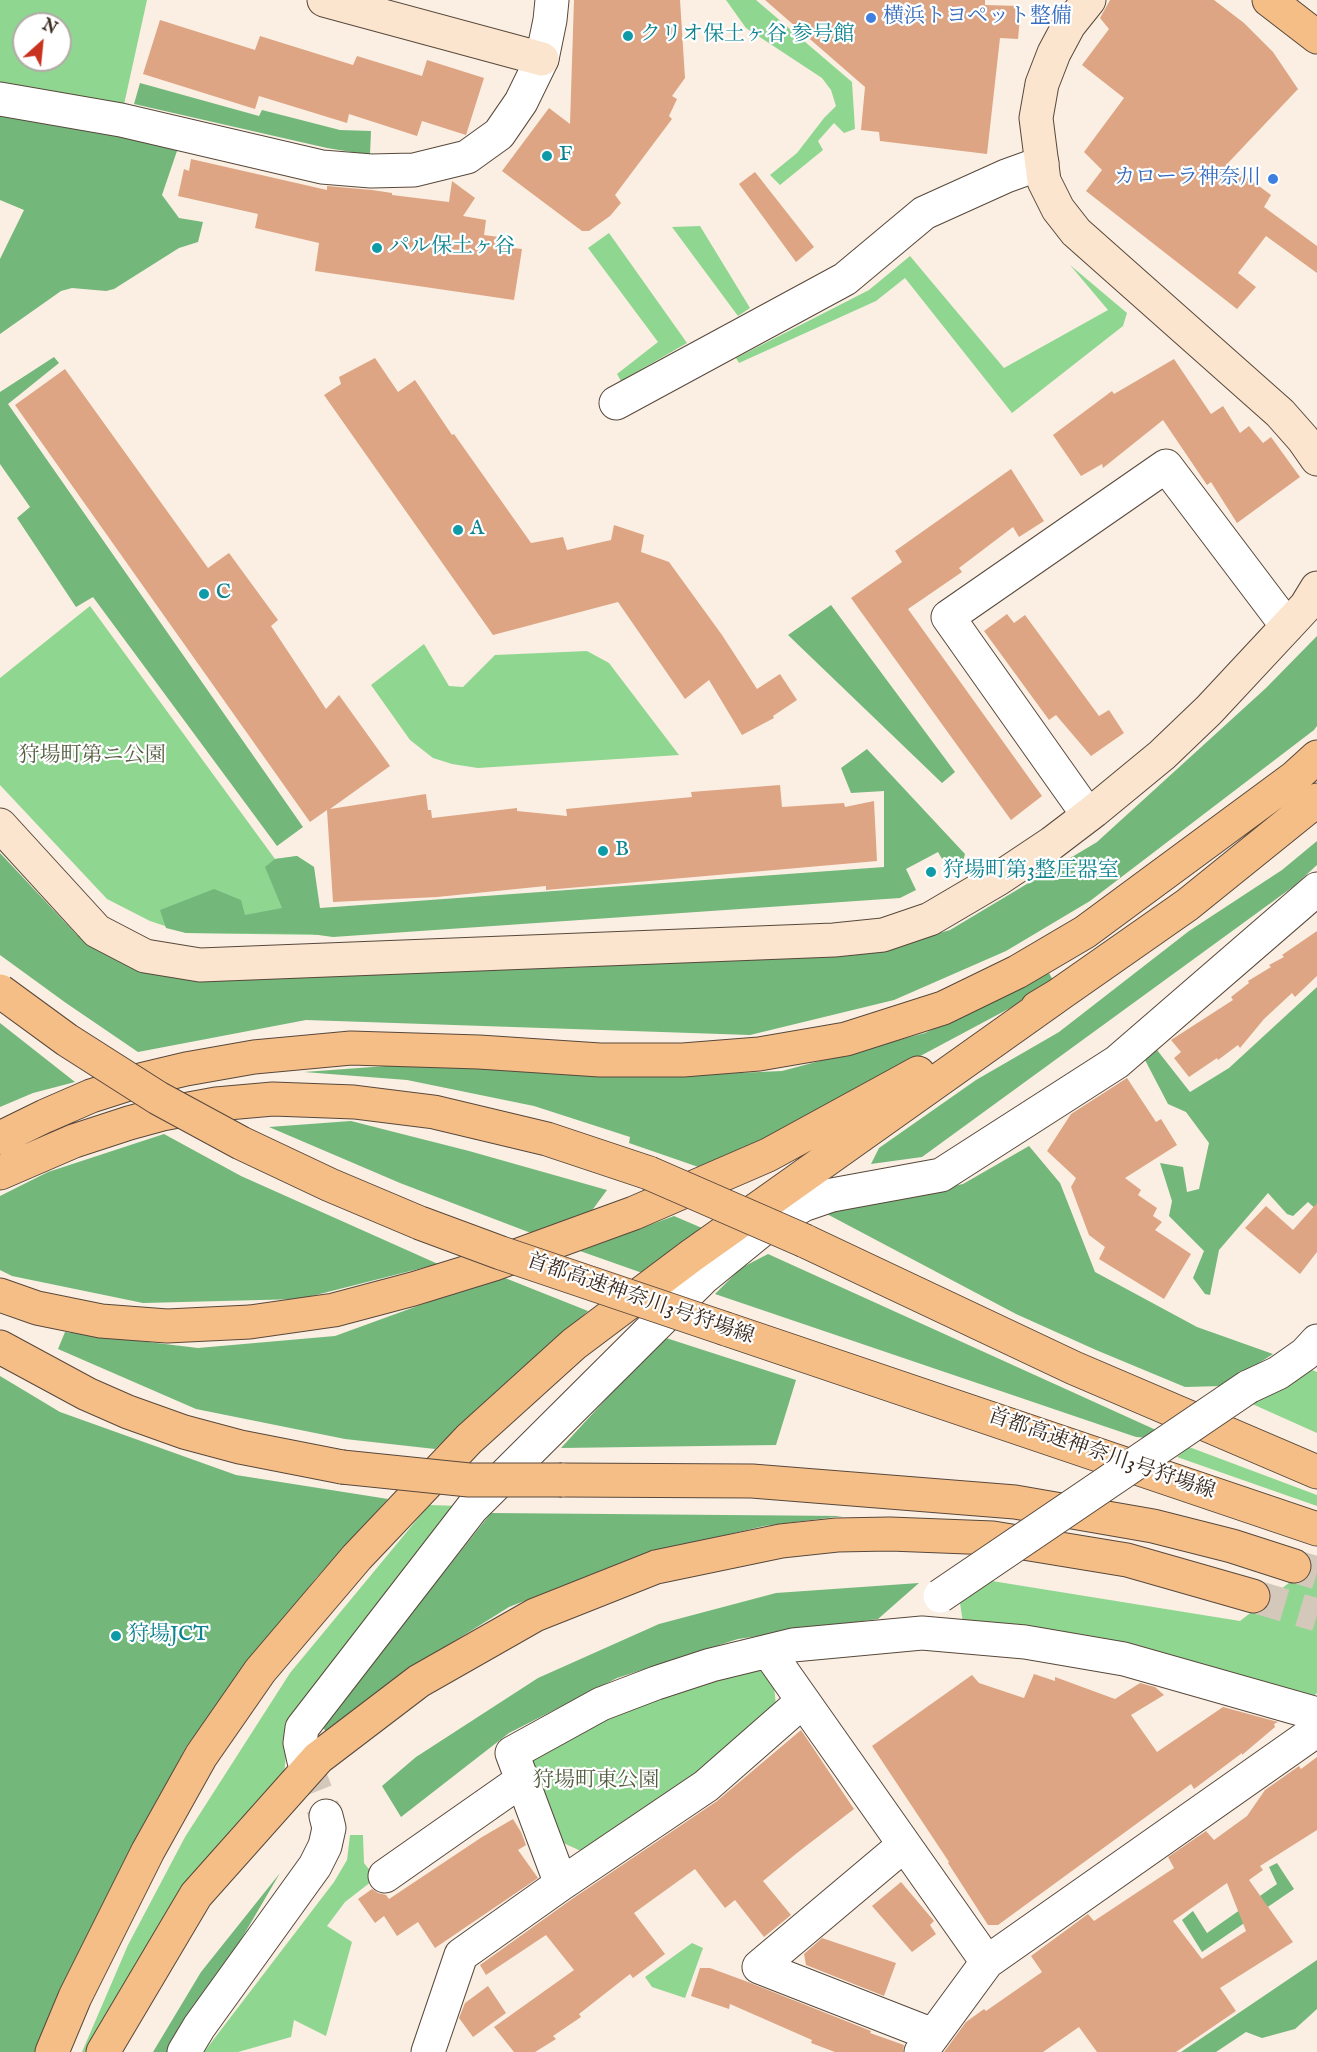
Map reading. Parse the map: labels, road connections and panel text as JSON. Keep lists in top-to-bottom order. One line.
{"streets":{"highway":["首都高速神奈川3号狩場線"]},"parks":["狩場町第ニ公園","狩場町東公園"],"places":["横浜トヨペット整備","クリオ保土ヶ谷 参号館","F","カローラ神奈川","パル保土ヶ谷","A","C","B","狩場町第3整圧器室","狩場JCT"],"north":"top right"}
